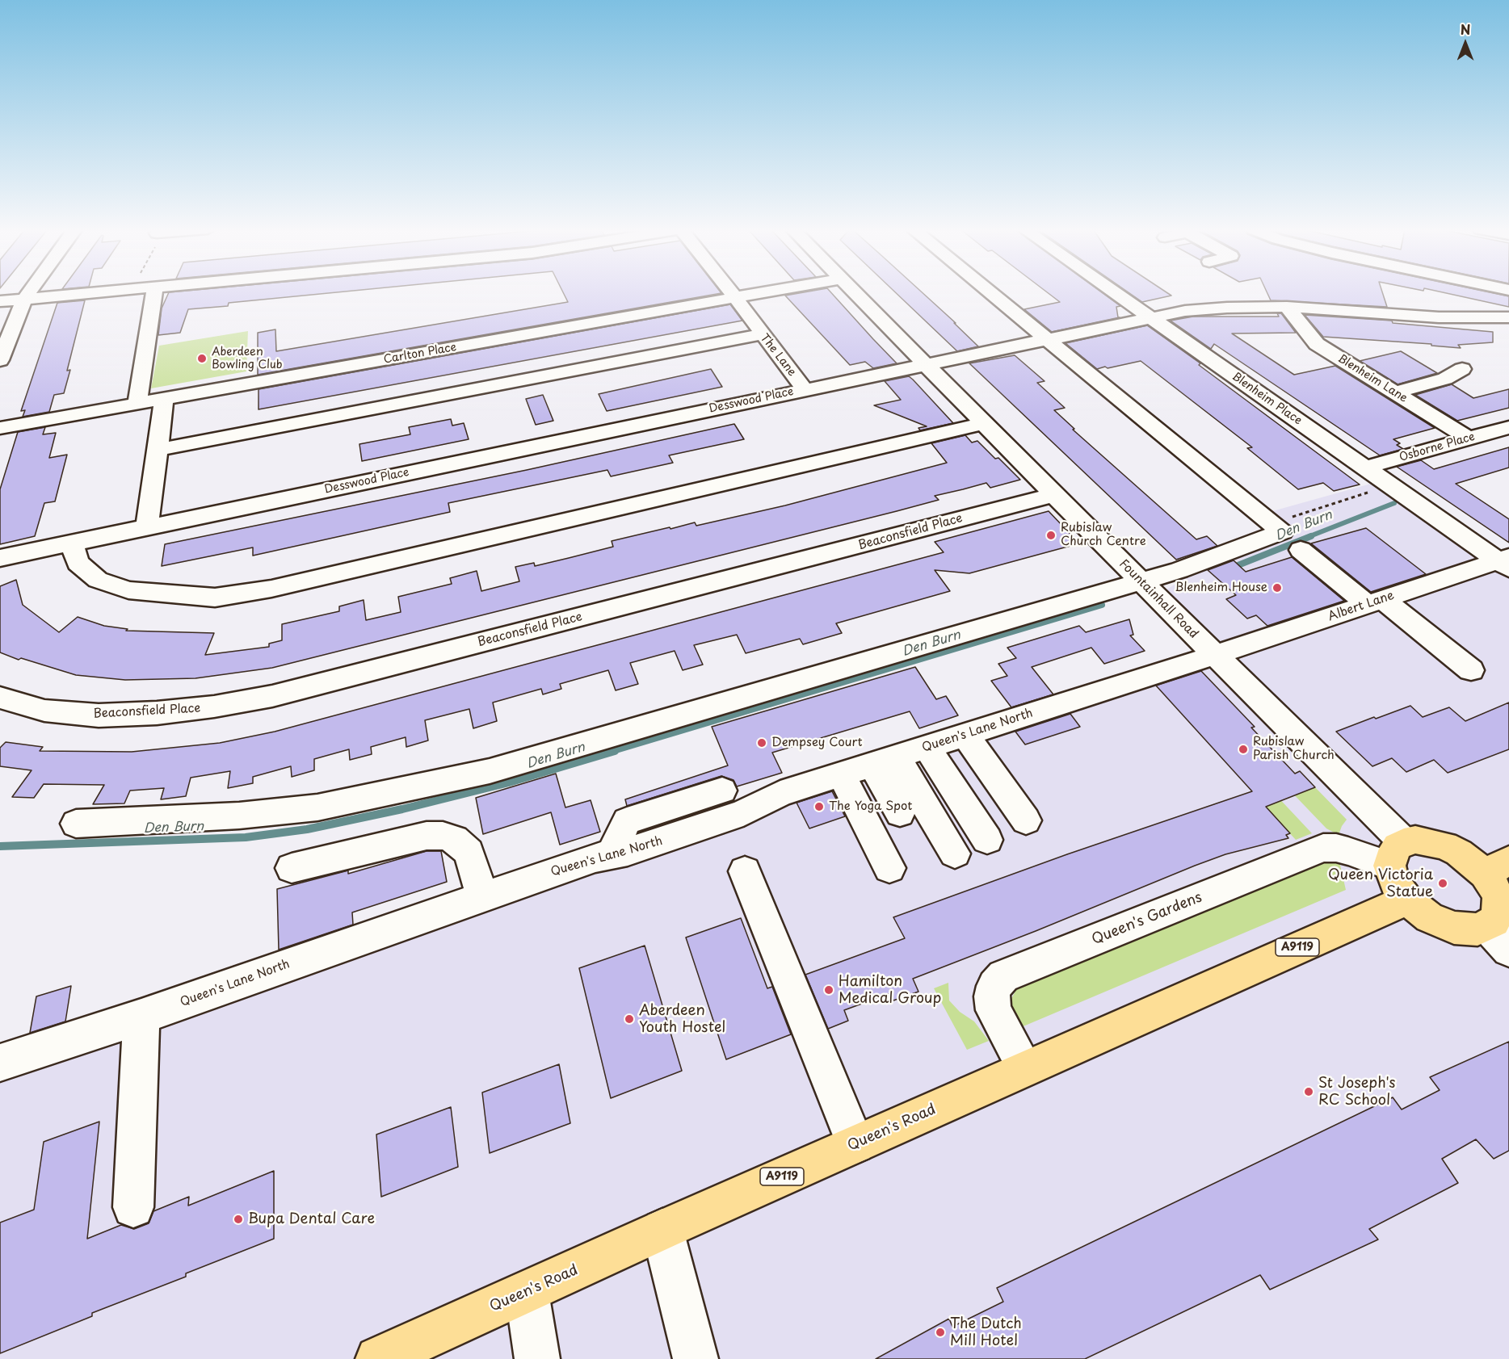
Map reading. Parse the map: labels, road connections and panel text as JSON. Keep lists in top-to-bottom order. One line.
{"streets":{"main road":["A9119","Queen's Road"],"street":["Carlton Place","The Lane","Blenheim Lane","Blenheim Place","Desswood Place","Osborne Place","Beaconsfield Place","Fountainhall Road","Albert Lane","Queen's Lane North","Queen's Gardens"]},"crossings":[["Carlton Place","The Lane"],["The Lane","Desswood Place"],["Blenheim Lane","Desswood Place"],["Blenheim Lane","Osborne Place"],["Blenheim Place","Desswood Place"],["Blenheim Place","Osborne Place"],["Blenheim Place","Albert Lane"],["Desswood Place","Fountainhall Road"],["Beaconsfield Place","Fountainhall Road"],["Fountainhall Road","Albert Lane"],["Fountainhall Road","Queen's Lane North"],["Fountainhall Road","Queen's Gardens"],["Fountainhall Road","Queen's Road"],["Albert Lane","Queen's Lane North"],["Queen's Gardens","Queen's Road"]],"water":["Den Burn"],"places":["Aberdeen Bowling Club","Rubislaw Church Centre","Blenheim House","Dempsey Court","Rubislaw Parish Church","The Yoga Spot","Queen Victoria Statue","Hamilton Medical Group","Aberdeen Youth Hostel","St Joseph's RC School","Bupa Dental Care","The Dutch Mill Hotel"],"north":"top"}
